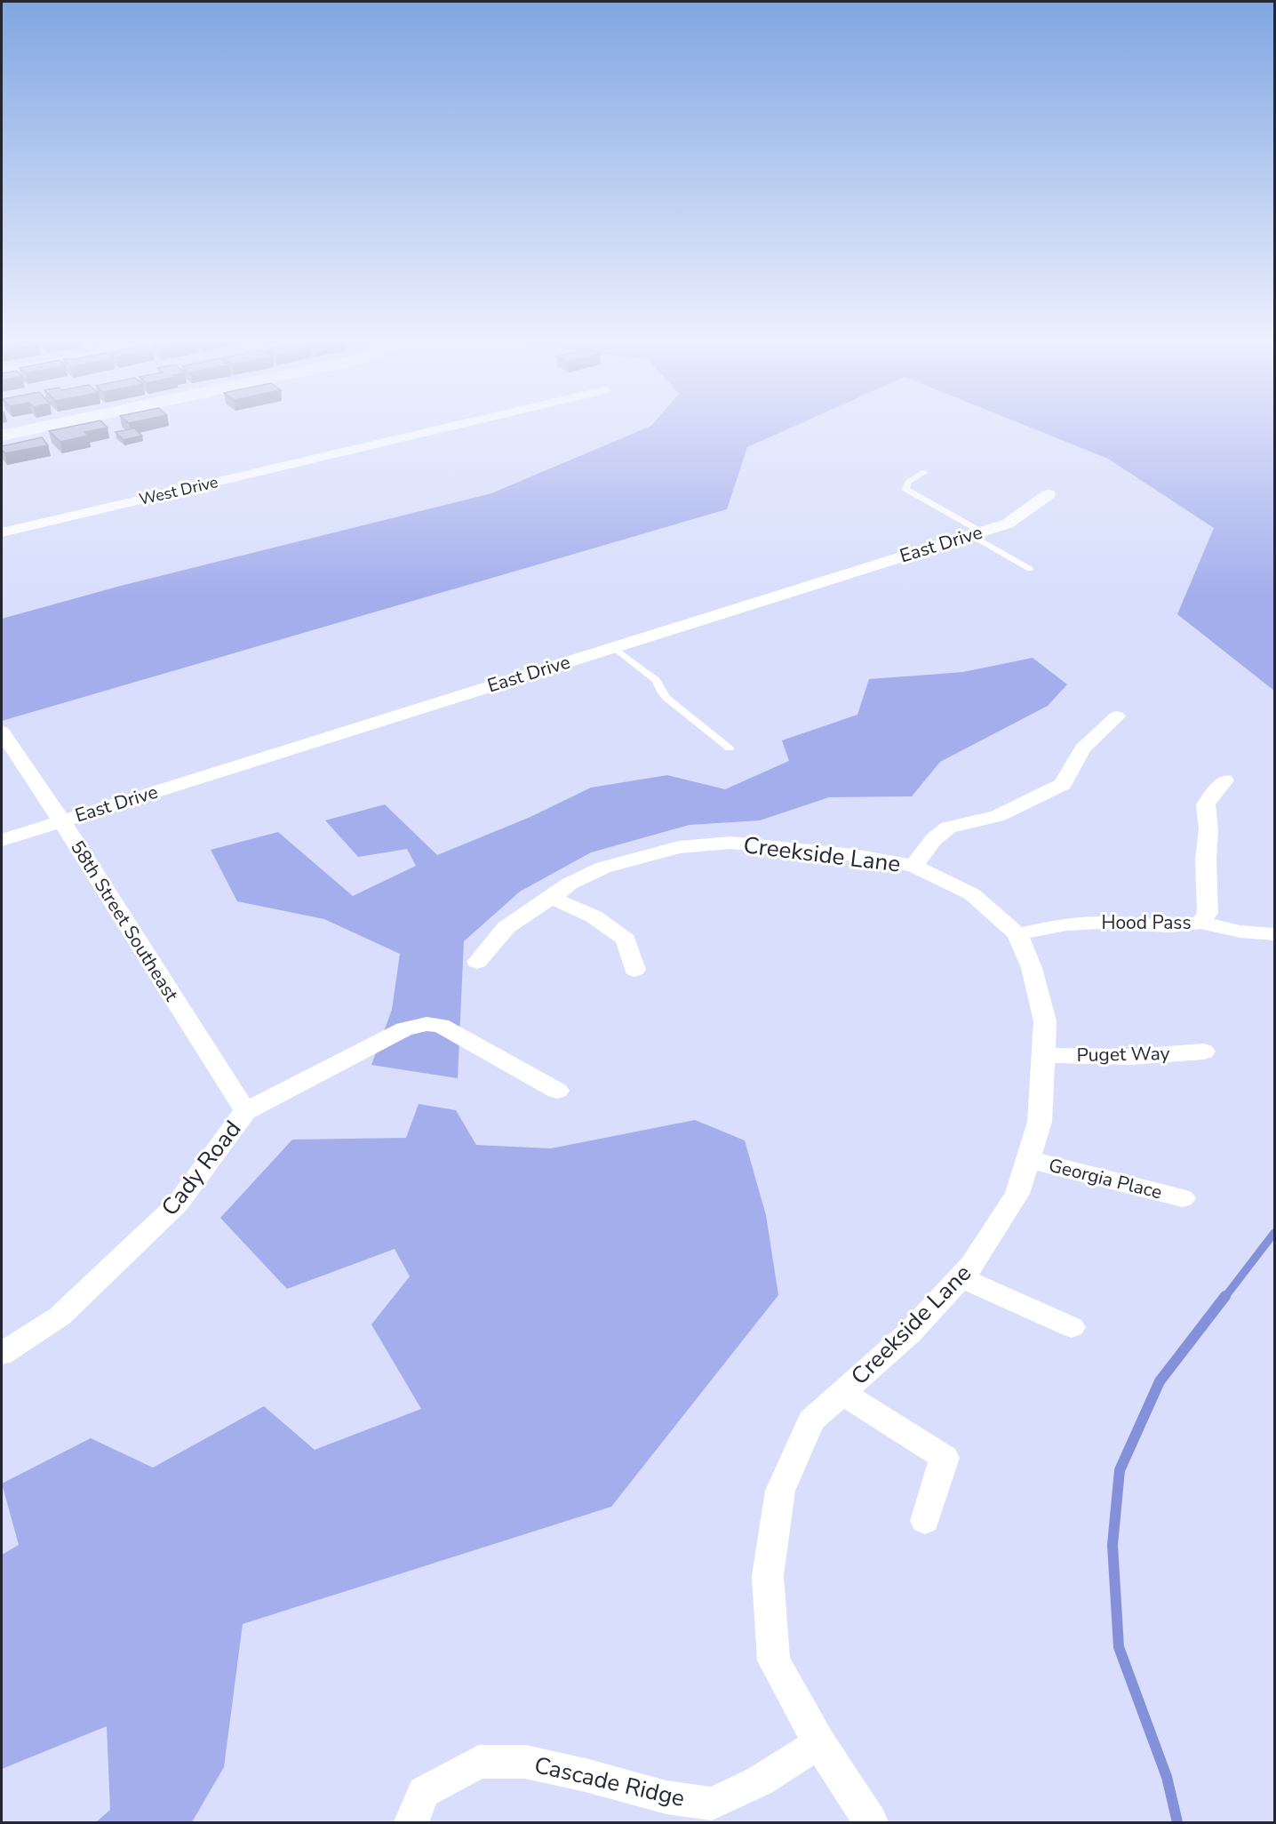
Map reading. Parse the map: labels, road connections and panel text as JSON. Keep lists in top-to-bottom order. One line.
{"streets":{"street":["West Drive","East Drive","Creekside Lane","58th Street Southeast","Hood Pass","Puget Way","Cady Road","Georgia Place","Cascade Ridge"]},"crossings":[["East Drive","58th Street Southeast"],["Creekside Lane","Hood Pass"],["Creekside Lane","Puget Way"],["Creekside Lane","Georgia Place"],["Creekside Lane","Cascade Ridge"],["58th Street Southeast","Cady Road"]]}
